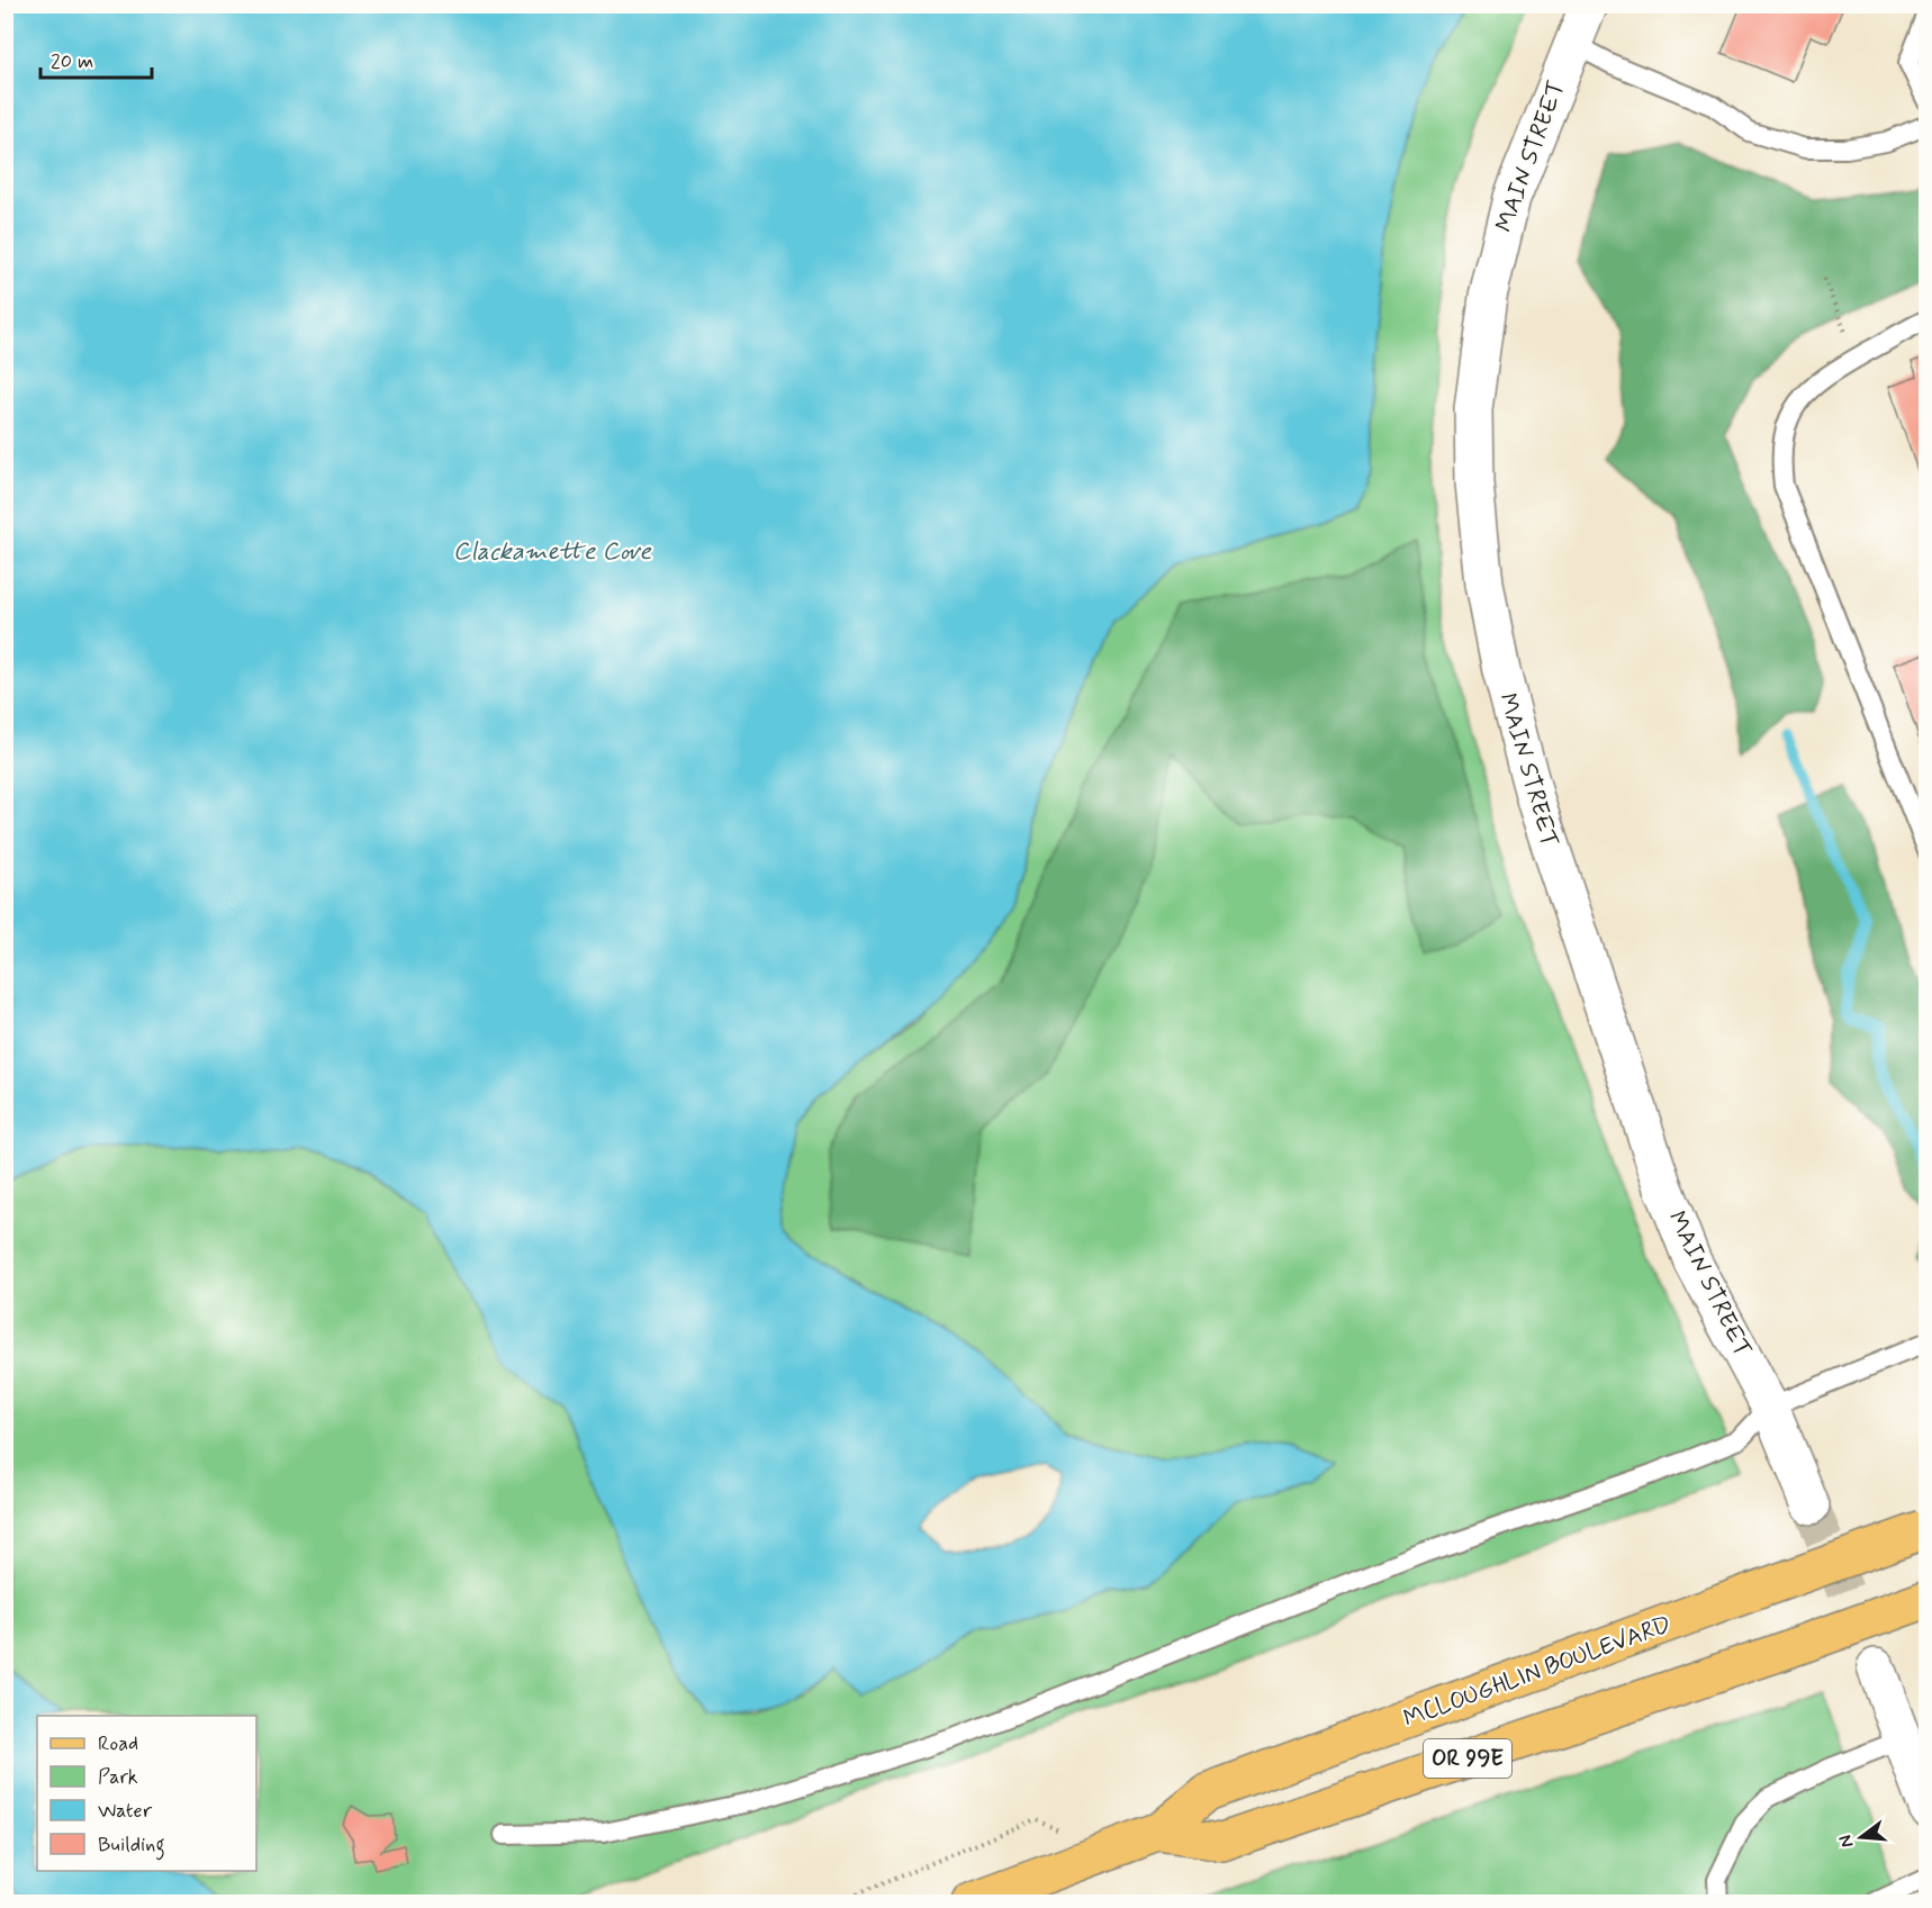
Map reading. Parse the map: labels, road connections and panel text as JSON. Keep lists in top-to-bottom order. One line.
{"streets":{"main road":["MCLOUGHLIN BOULEVARD","OR 99E"],"street":["MAIN STREET"]},"water":["Clackamette Cove"],"legend":["Road","Park","Water","Building"],"scale_bar":"20 m","north":"left"}
